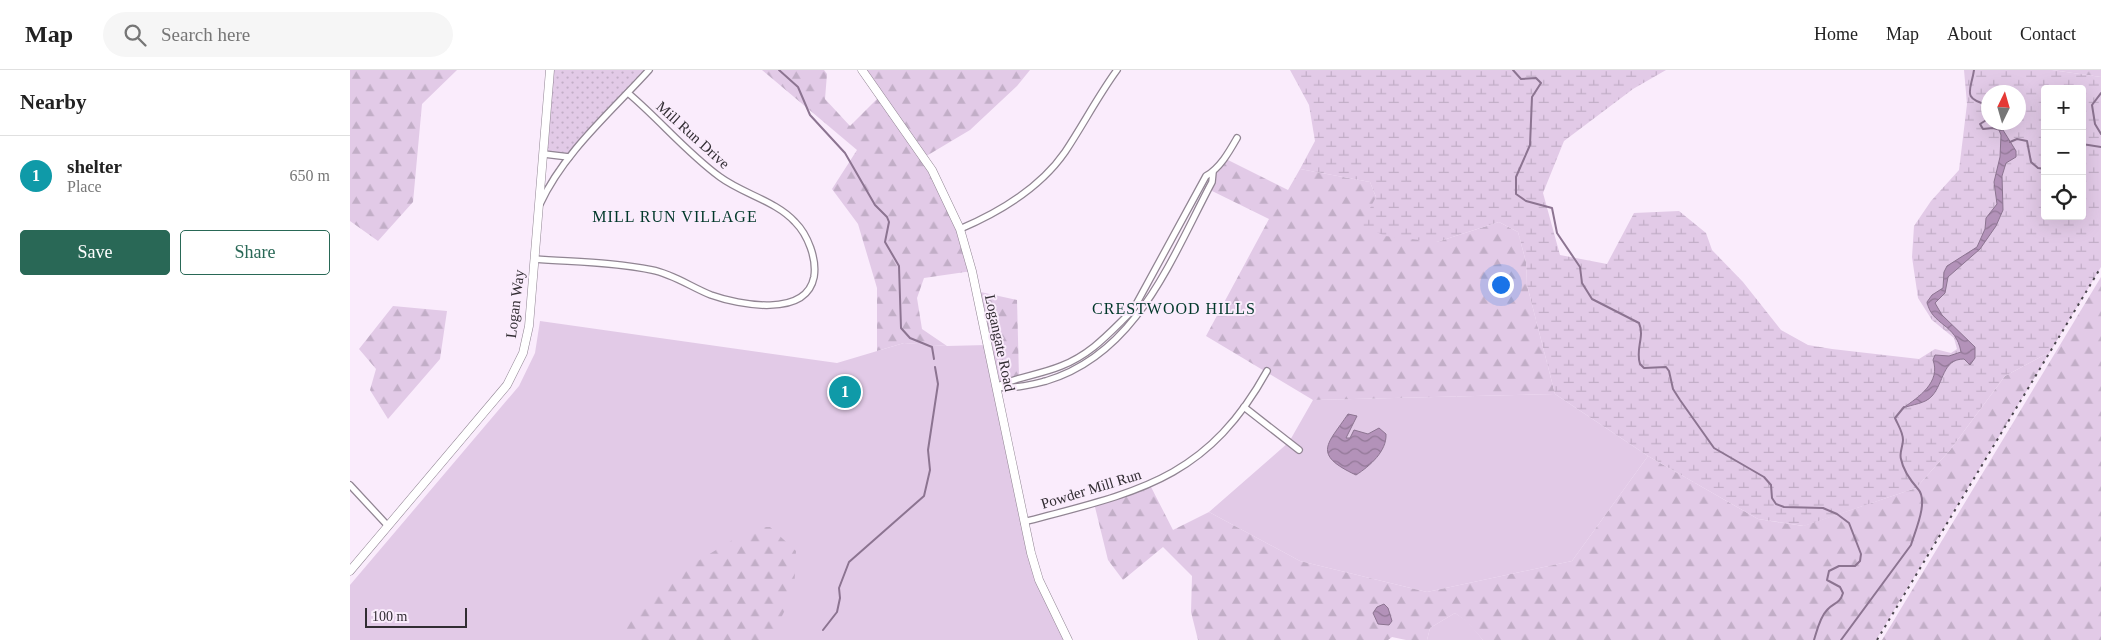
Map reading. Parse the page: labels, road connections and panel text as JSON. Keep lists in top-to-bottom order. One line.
{"streets":{"street":["Mill Run Drive","Logan Way","Logangate Road","Powder Mill Run"]},"crossings":[["Mill Run Drive","Logan Way"],["Logangate Road","Powder Mill Run"]],"districts":["MILL RUN VILLAGE","CRESTWOOD HILLS"],"scale_bar":"100 m","north":"top","page":{"header":"Map","search":"Search here","nav":["Home","Map","About","Contact"],"heading":"Nearby","map_buttons":["+","−"],"list":[{"mark":"1","name":"shelter","note":"Place","value":"650 m"}],"buttons":["Save","Share"],"pins":"1","scale":"100 m"}}
